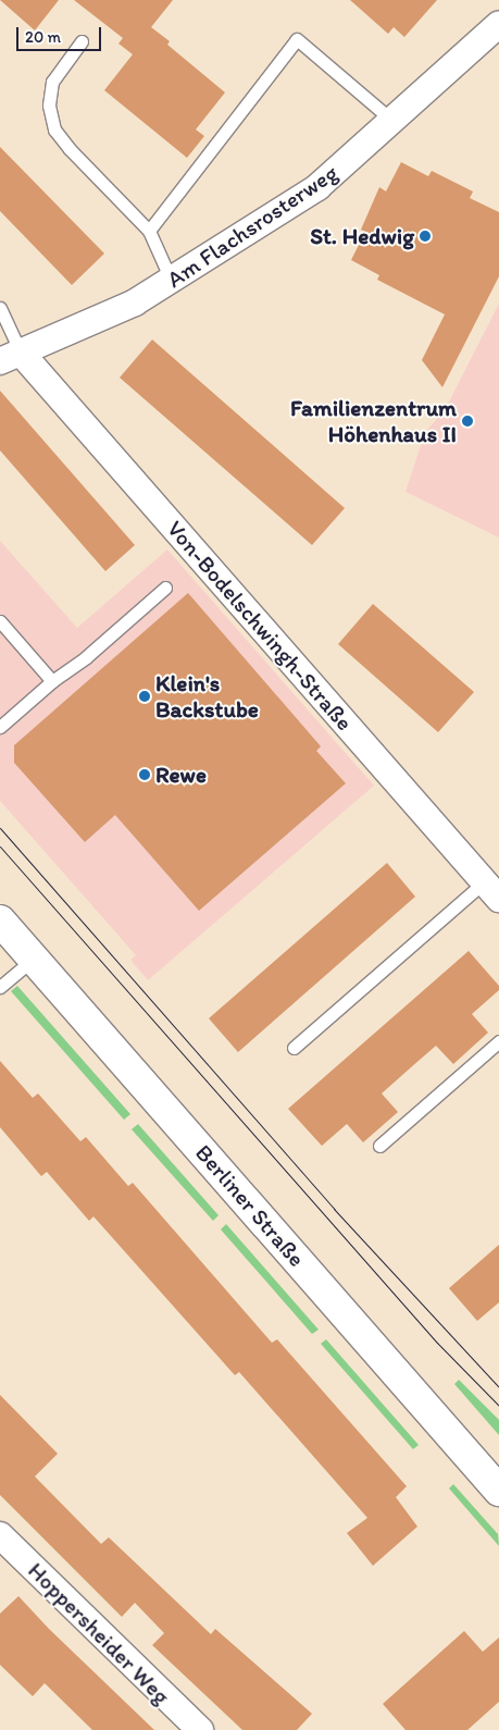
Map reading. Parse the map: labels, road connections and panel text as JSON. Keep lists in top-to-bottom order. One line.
{"streets":{"main road":["Berliner Straße"],"street":["Am Flachsrosterweg","Von-Bodelschwingh-Straße","Hoppersheider Weg"]},"crossings":[["Am Flachsrosterweg","Von-Bodelschwingh-Straße"]],"places":["St. Hedwig","Familienzentrum Höhenhaus II","Klein's Backstube","Rewe"],"scale_bar":"20 m"}
